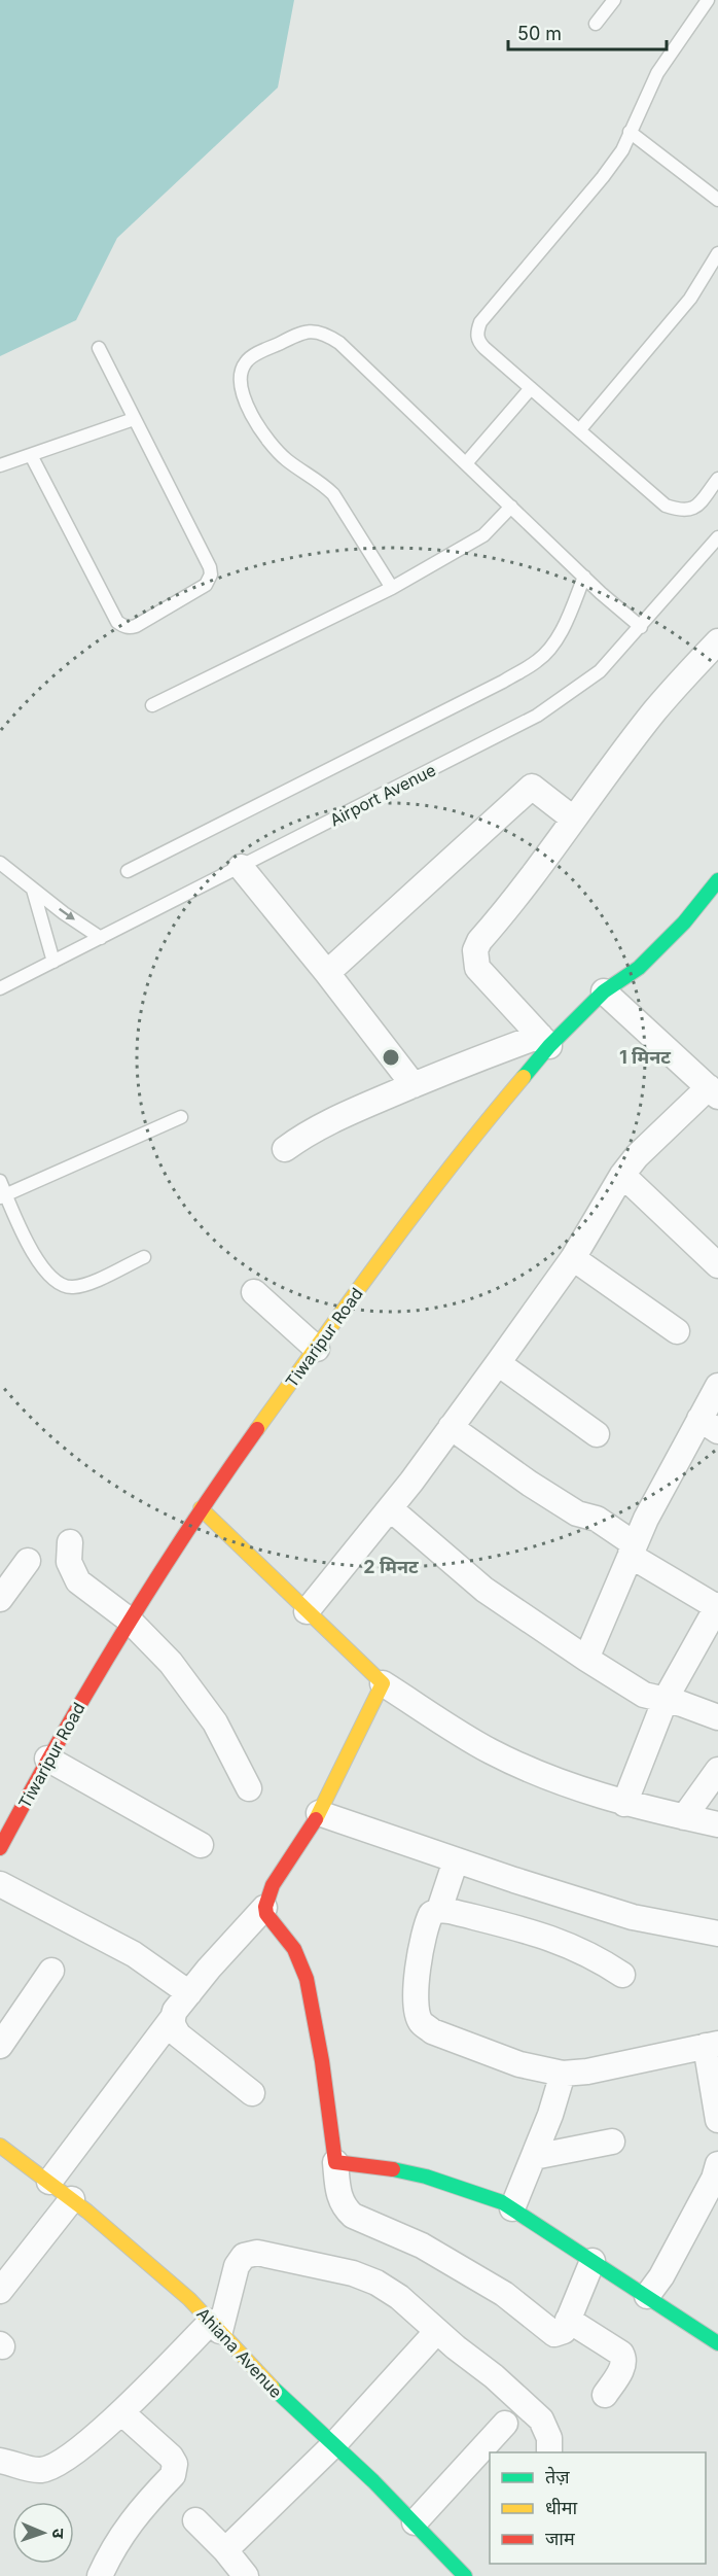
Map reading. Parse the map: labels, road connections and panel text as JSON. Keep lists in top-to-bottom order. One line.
{"streets":{"street":["Tiwaripur Road","Ahiana Avenue"],"lane":["Airport Avenue"]},"legend":["तेज़","धीमा","जाम"],"scale_bar":"50 m","north":"right","rings":["1 मिनट","2 मिनट"]}
